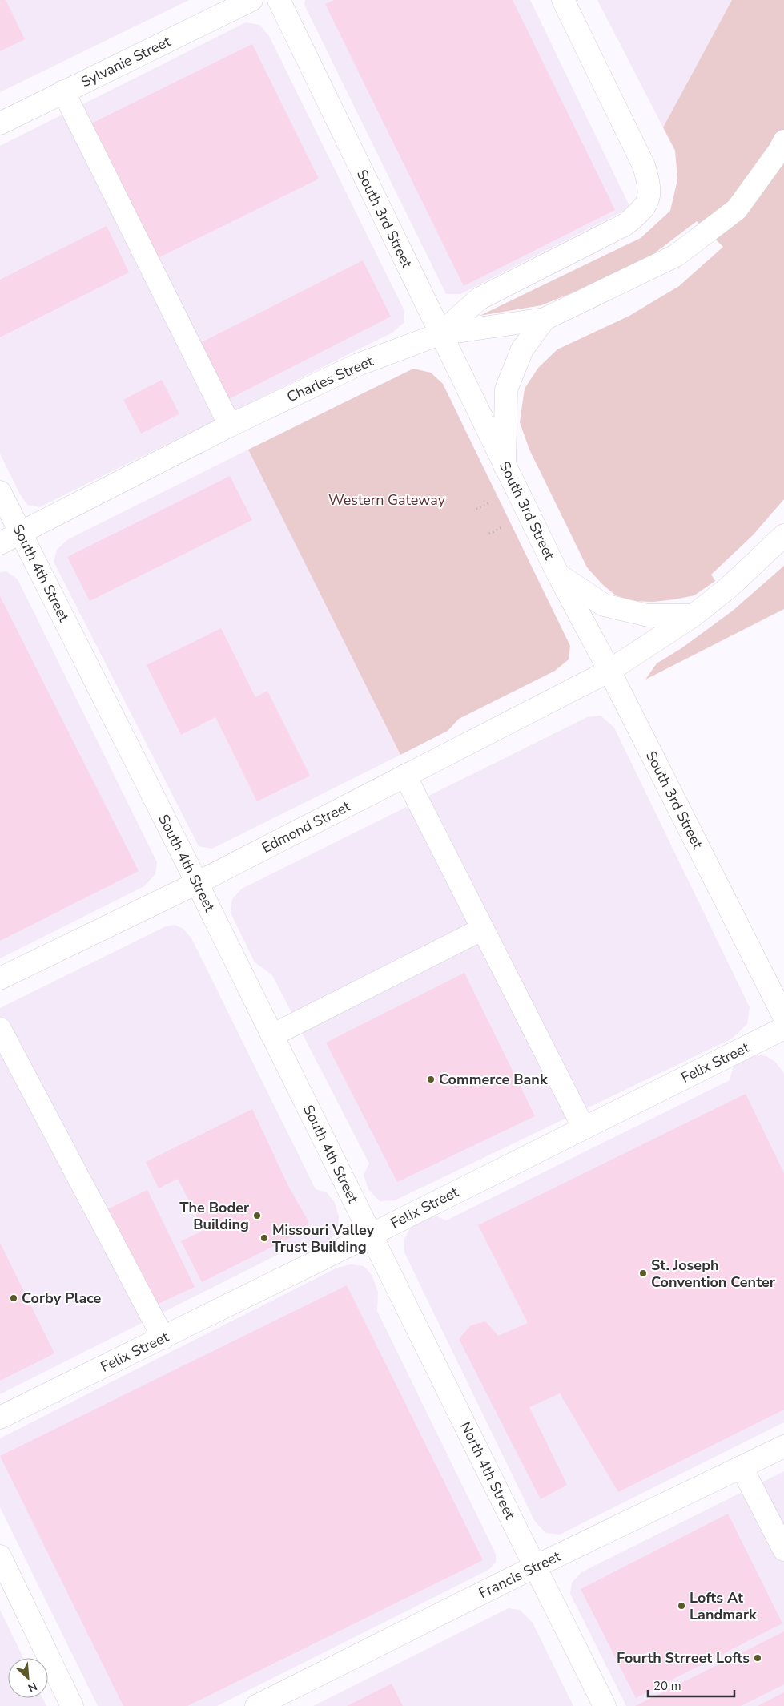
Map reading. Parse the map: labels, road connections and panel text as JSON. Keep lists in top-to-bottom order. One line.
{"streets":{"main road":["Sylvanie Street","South 3rd Street","Charles Street","South 4th Street","Edmond Street","Felix Street","North 4th Street","Francis Street"]},"crossings":[["South 3rd Street","Charles Street"],["South 3rd Street","Edmond Street"],["Charles Street","South 4th Street"],["South 4th Street","Edmond Street"],["South 4th Street","Felix Street"],["South 4th Street","North 4th Street"],["Felix Street","North 4th Street"],["North 4th Street","Francis Street"]],"parks":["Western Gateway"],"places":["Commerce Bank","The Boder Building","Missouri Valley Trust Building","St. Joseph Convention Center","Corby Place","Lofts At Landmark","Fourth Strreet Lofts"],"scale_bar":"20 m","north":"bottom right"}
